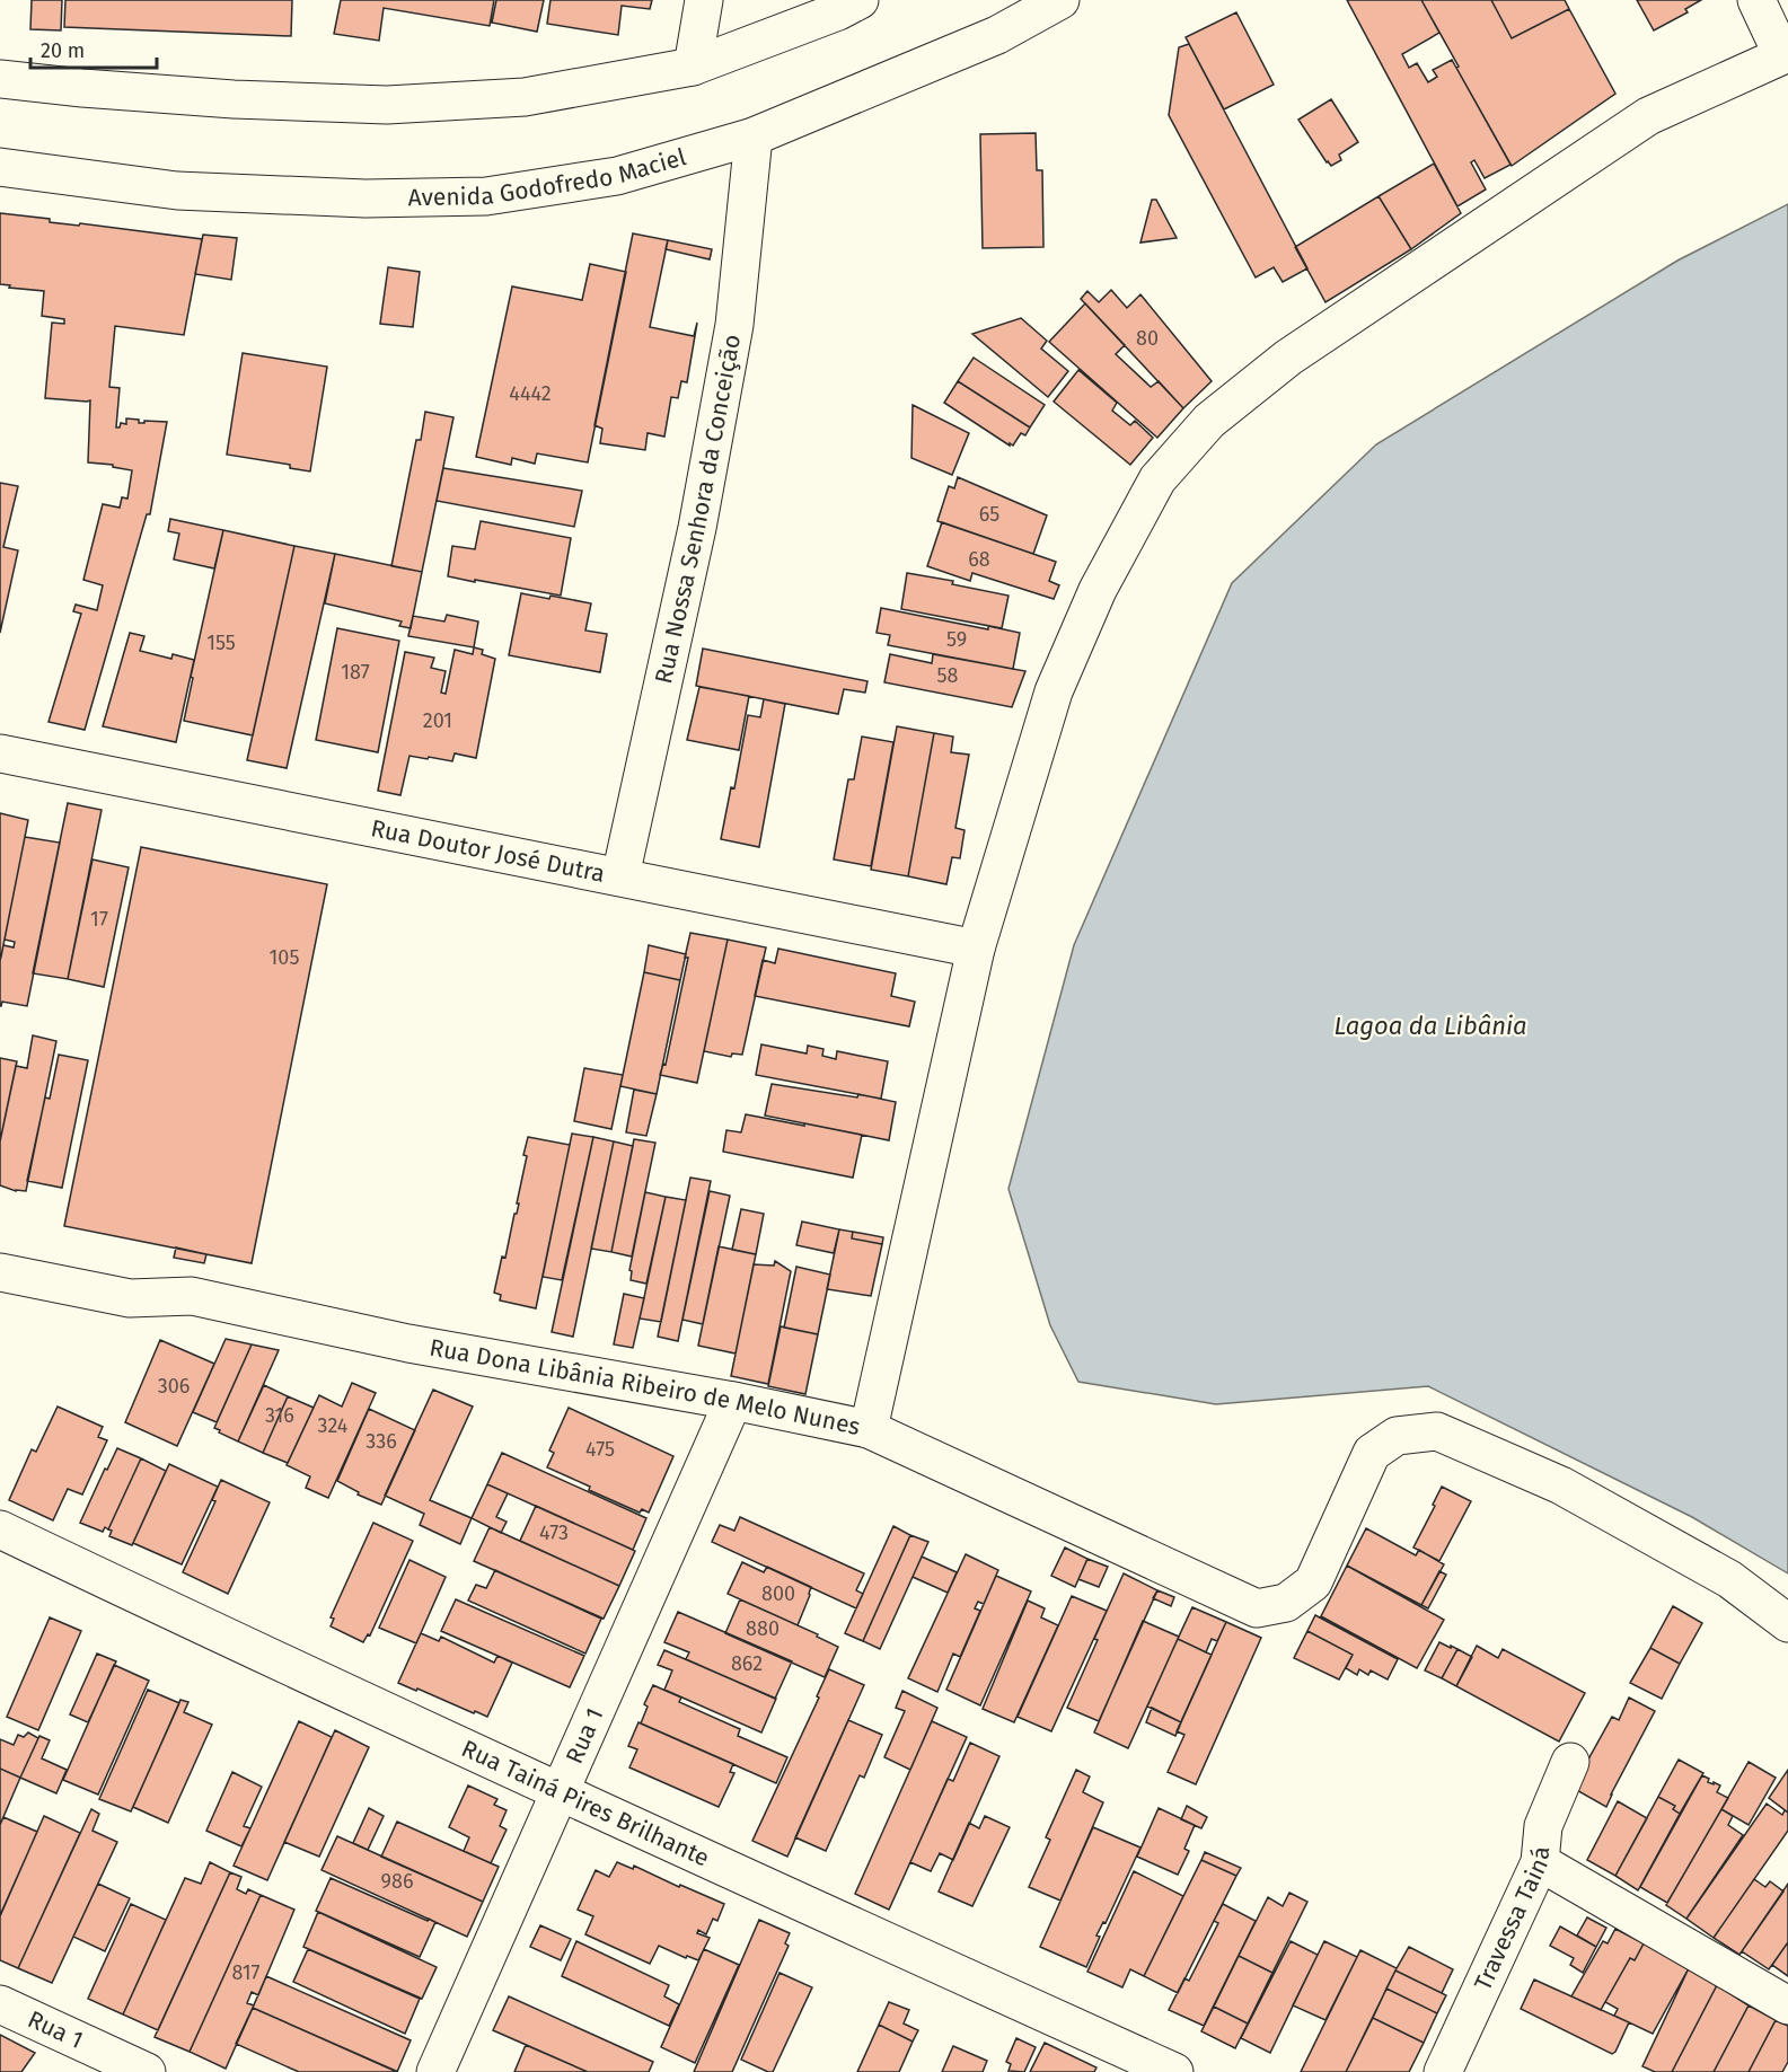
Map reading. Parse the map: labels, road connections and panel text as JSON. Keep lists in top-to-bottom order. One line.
{"streets":{"street":["Avenida Godofredo Maciel","Rua Nossa Senhora da Conceição","Rua Doutor José Dutra","Rua Dona Libânia Ribeiro de Melo Nunes","Rua 1","Rua Tainá Pires Brilhante","Travessa Tainá"]},"crossings":[["Avenida Godofredo Maciel","Rua Nossa Senhora da Conceição"],["Rua Nossa Senhora da Conceição","Rua Doutor José Dutra"],["Rua Dona Libânia Ribeiro de Melo Nunes","Rua 1"],["Rua 1","Rua Tainá Pires Brilhante"]],"water":["Lagoa da Libânia"],"house_numbers":["80","4442","65","68","59","155","187","58","201","17","105","306","316","324","336","475","473","800","880","862","986","817"],"scale_bar":"20 m"}
